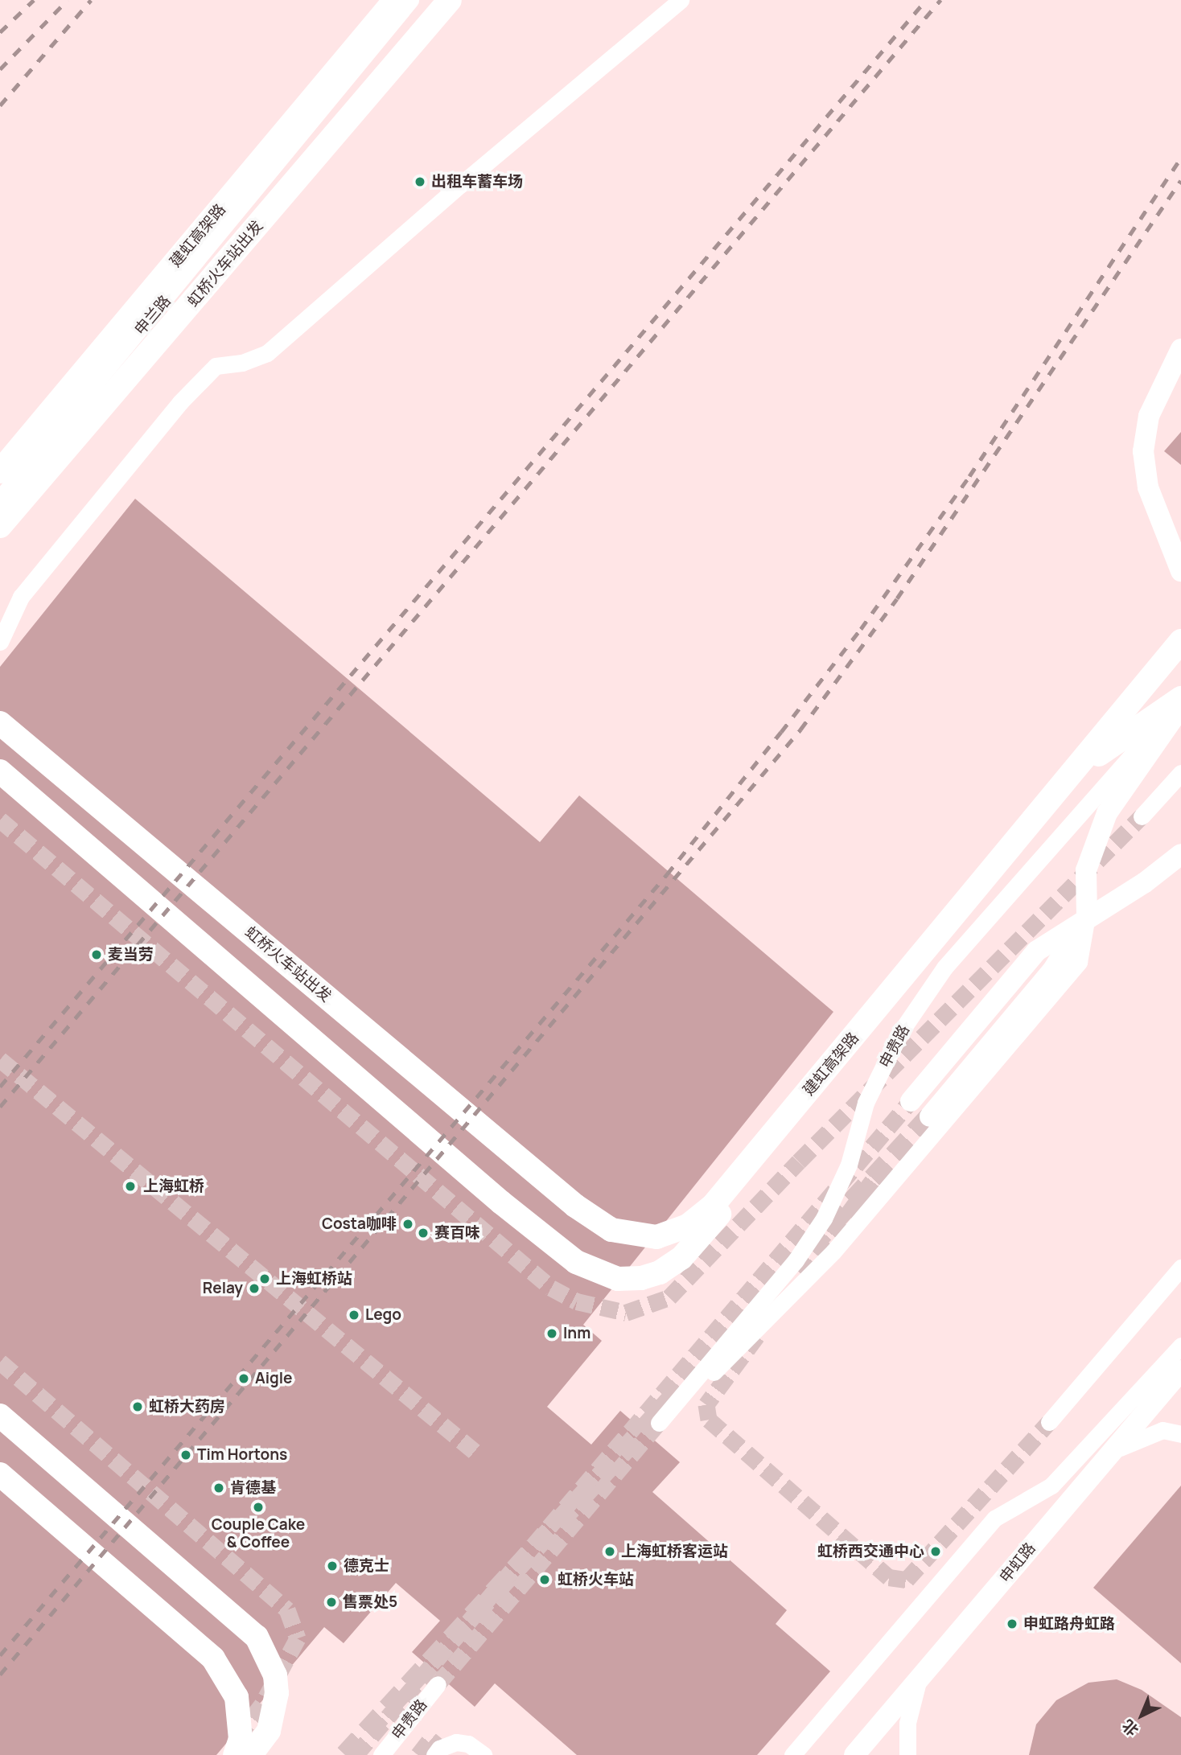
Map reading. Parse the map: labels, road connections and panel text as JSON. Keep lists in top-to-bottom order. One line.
{"streets":{"highway":["建虹高架路","虹桥火车站出发"],"main road":["申虹路"],"street":["申兰路","申贵路"]},"crossings":[["建虹高架路","虹桥火车站出发"]],"places":["出租车蓄车场","麦当劳","上海虹桥","Costa咖啡","赛百味","上海虹桥站","Relay","Lego","Inm","Aigle","虹桥大药房","Tim Hortons","肯德基","Couple Cake & Coffee","上海虹桥客运站","虹桥西交通中心","德克士","虹桥火车站","售票处5","申虹路舟虹路"],"north":"bottom left"}
